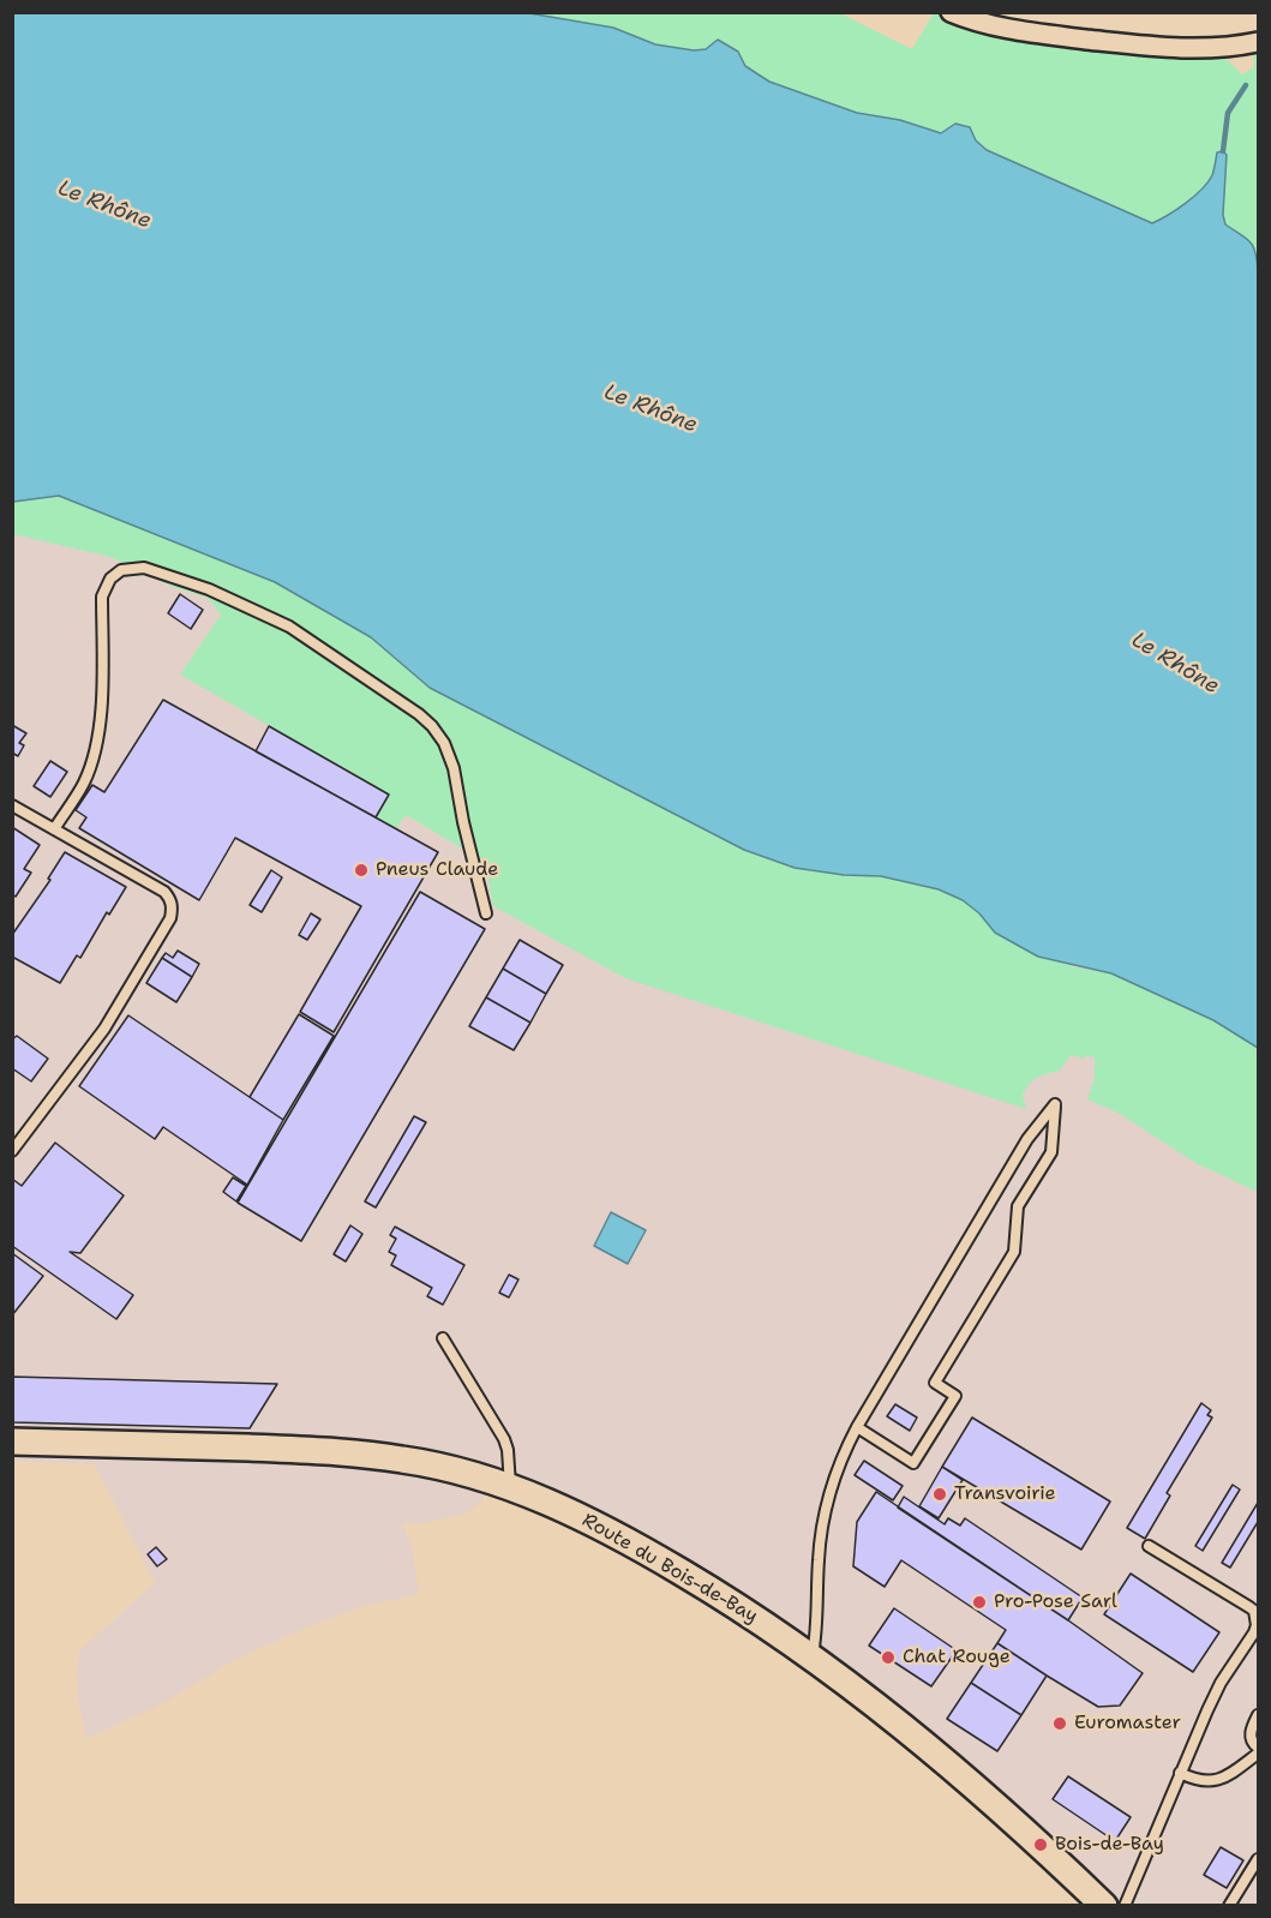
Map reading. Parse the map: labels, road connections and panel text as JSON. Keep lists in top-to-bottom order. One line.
{"streets":{"main road":["Route du Bois-de-Bay"]},"water":["Le Rhône"],"places":["Pneus Claude","Transvoirie","Pro-Pose Sarl","Chat Rouge","Euromaster","Bois-de-Bay"]}
